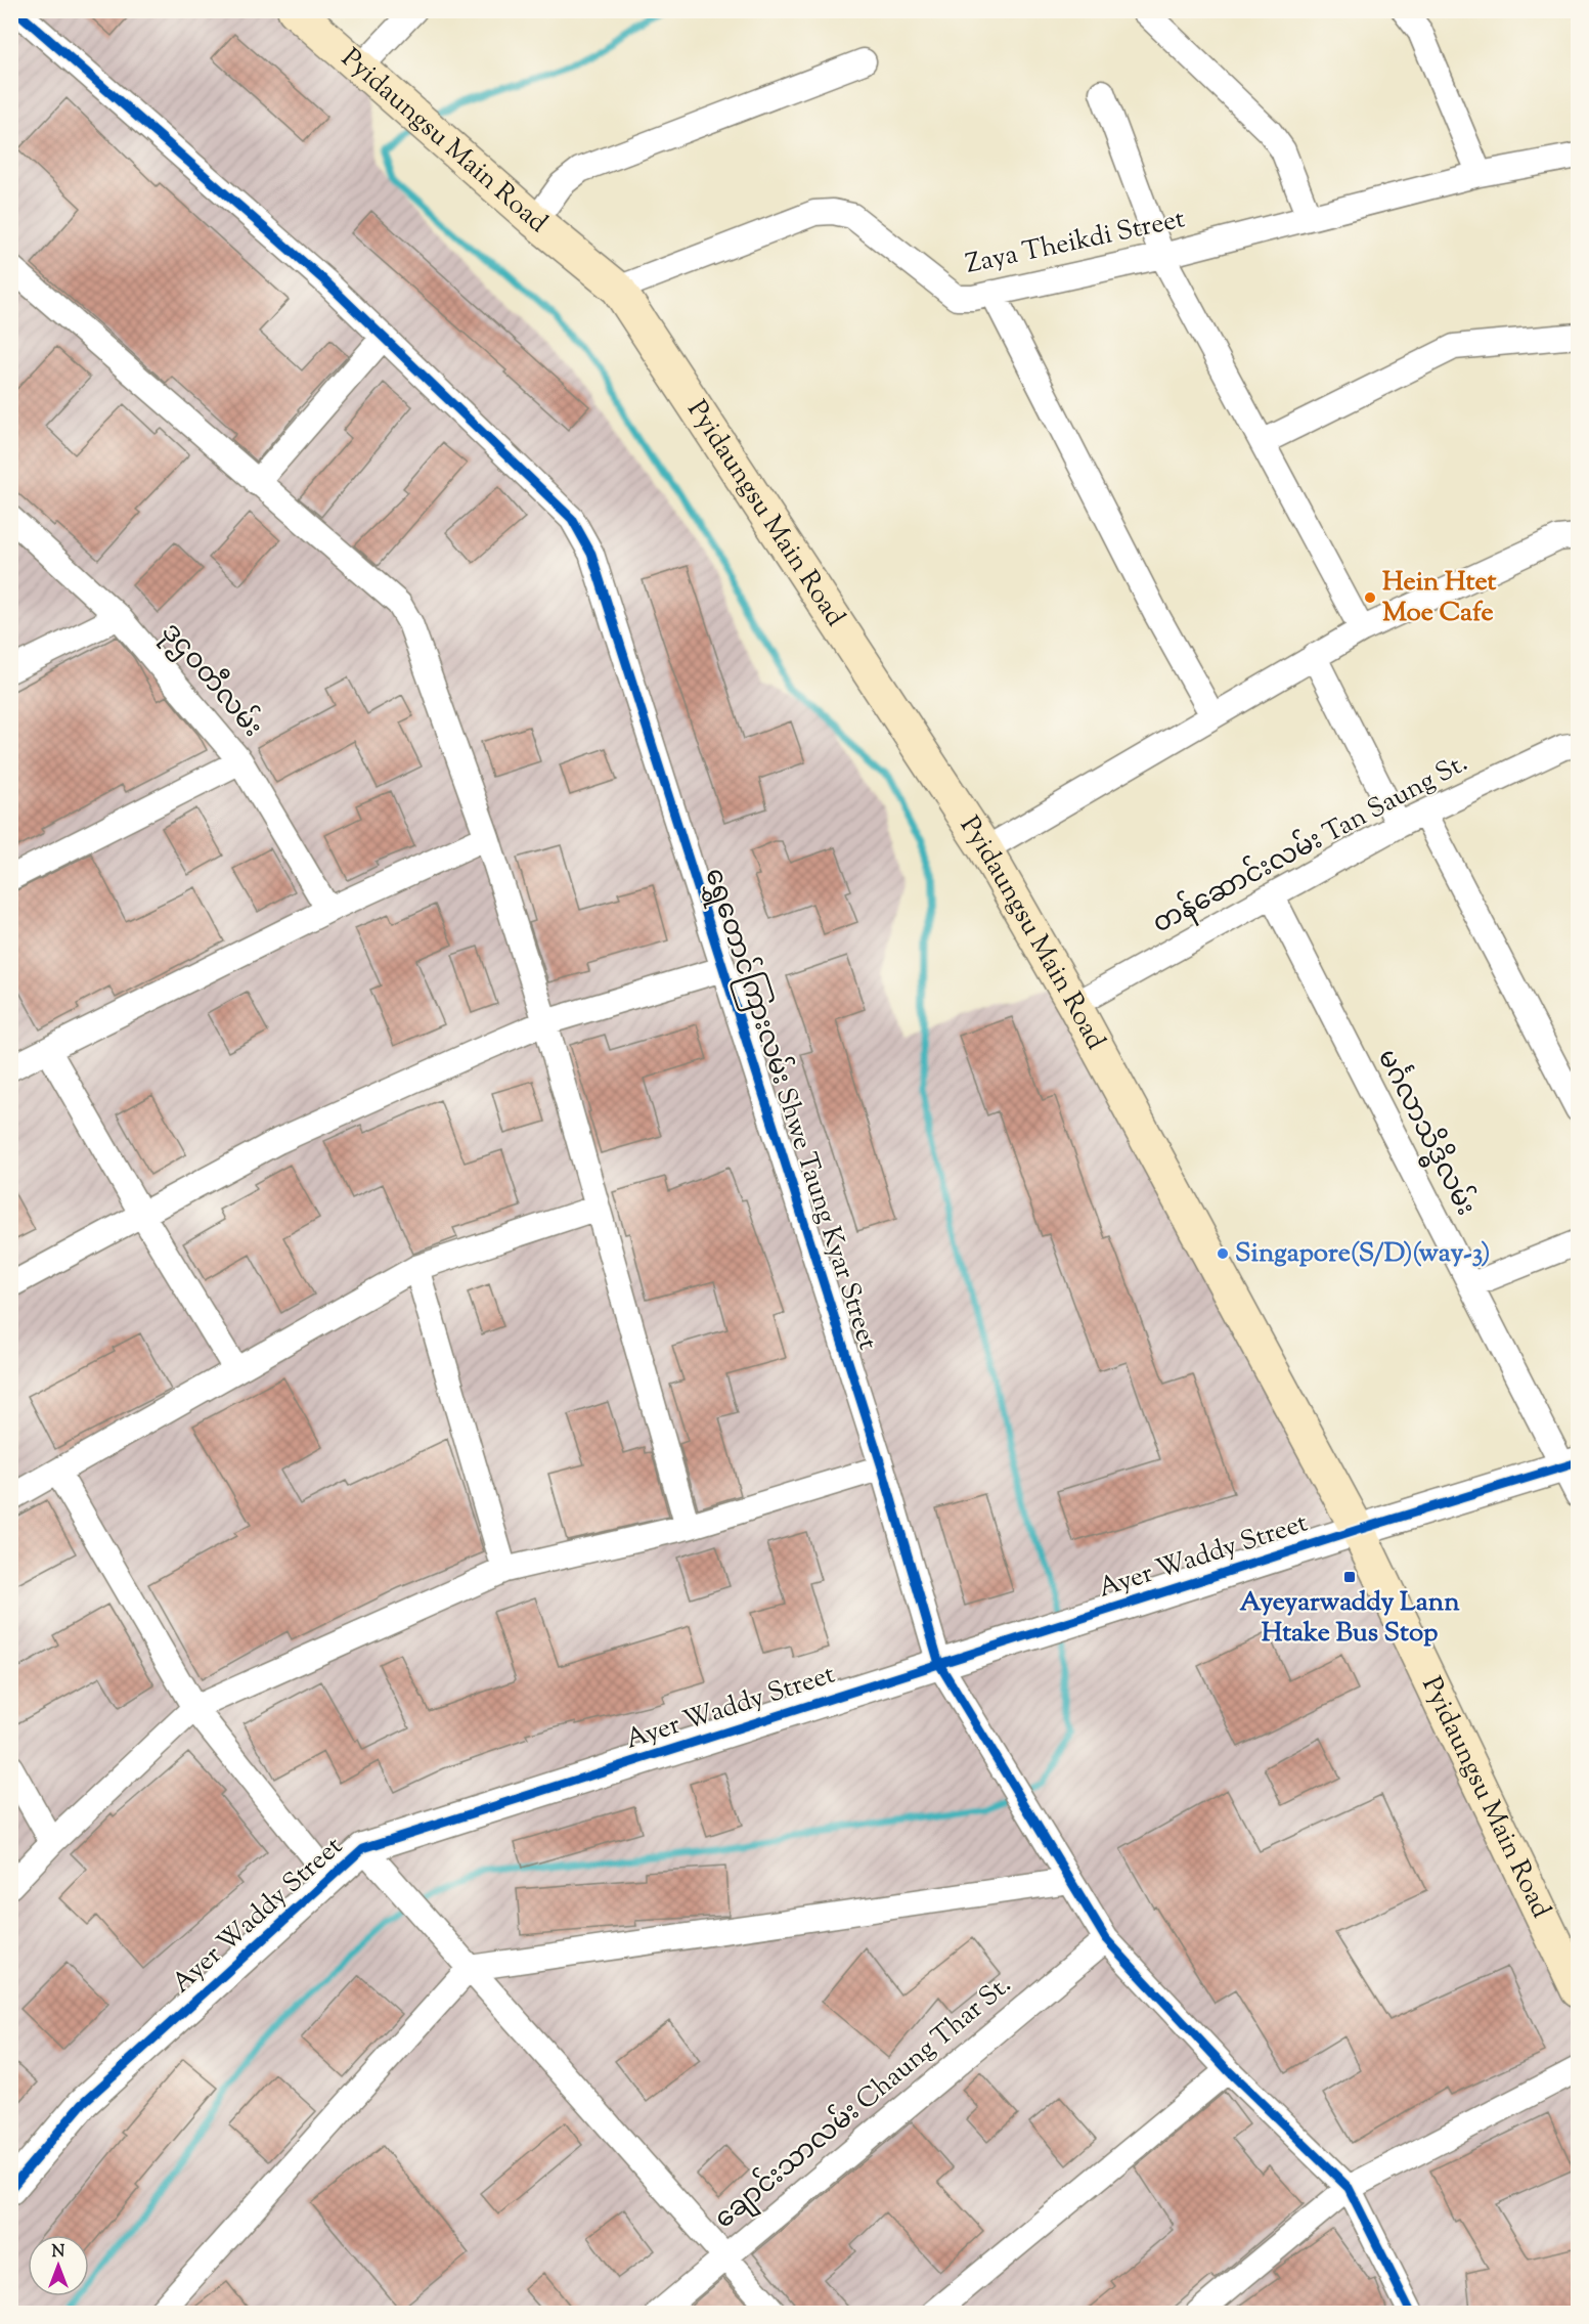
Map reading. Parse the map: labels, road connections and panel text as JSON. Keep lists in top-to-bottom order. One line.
{"streets":{"main road":["Pyidaungsu Main Road"],"street":["Zaya Theikdi Street","ဒုဌဝတီလမ်း","တန်ဆောင်းလမ်း Tan Saung St.","ရွှေတောင်ကြားလမ်း Shwe Taung Kyar Street","မင်္ဂလာသိဒ္ဓိလမ်း","Ayer Waddy Street","ချောင်းသာလမ်း Chaung Thar St."]},"crossings":[["Pyidaungsu Main Road","Zaya Theikdi Street"],["Pyidaungsu Main Road","တန်ဆောင်းလမ်း Tan Saung St."],["Pyidaungsu Main Road","Ayer Waddy Street"],["တန်ဆောင်းလမ်း Tan Saung St.","မင်္ဂလာသိဒ္ဓိလမ်း"],["ရွှေတောင်ကြားလမ်း Shwe Taung Kyar Street","Ayer Waddy Street"],["ရွှေတောင်ကြားလမ်း Shwe Taung Kyar Street","ချောင်းသာလမ်း Chaung Thar St."],["မင်္ဂလာသိဒ္ဓိလမ်း","Ayer Waddy Street"]],"places":{"other":["Hein Htet Moe Cafe","Singapore(S/D)(way-3)"],"transit":["Ayeyarwaddy Lann Htake Bus Stop"]},"north":"top"}
